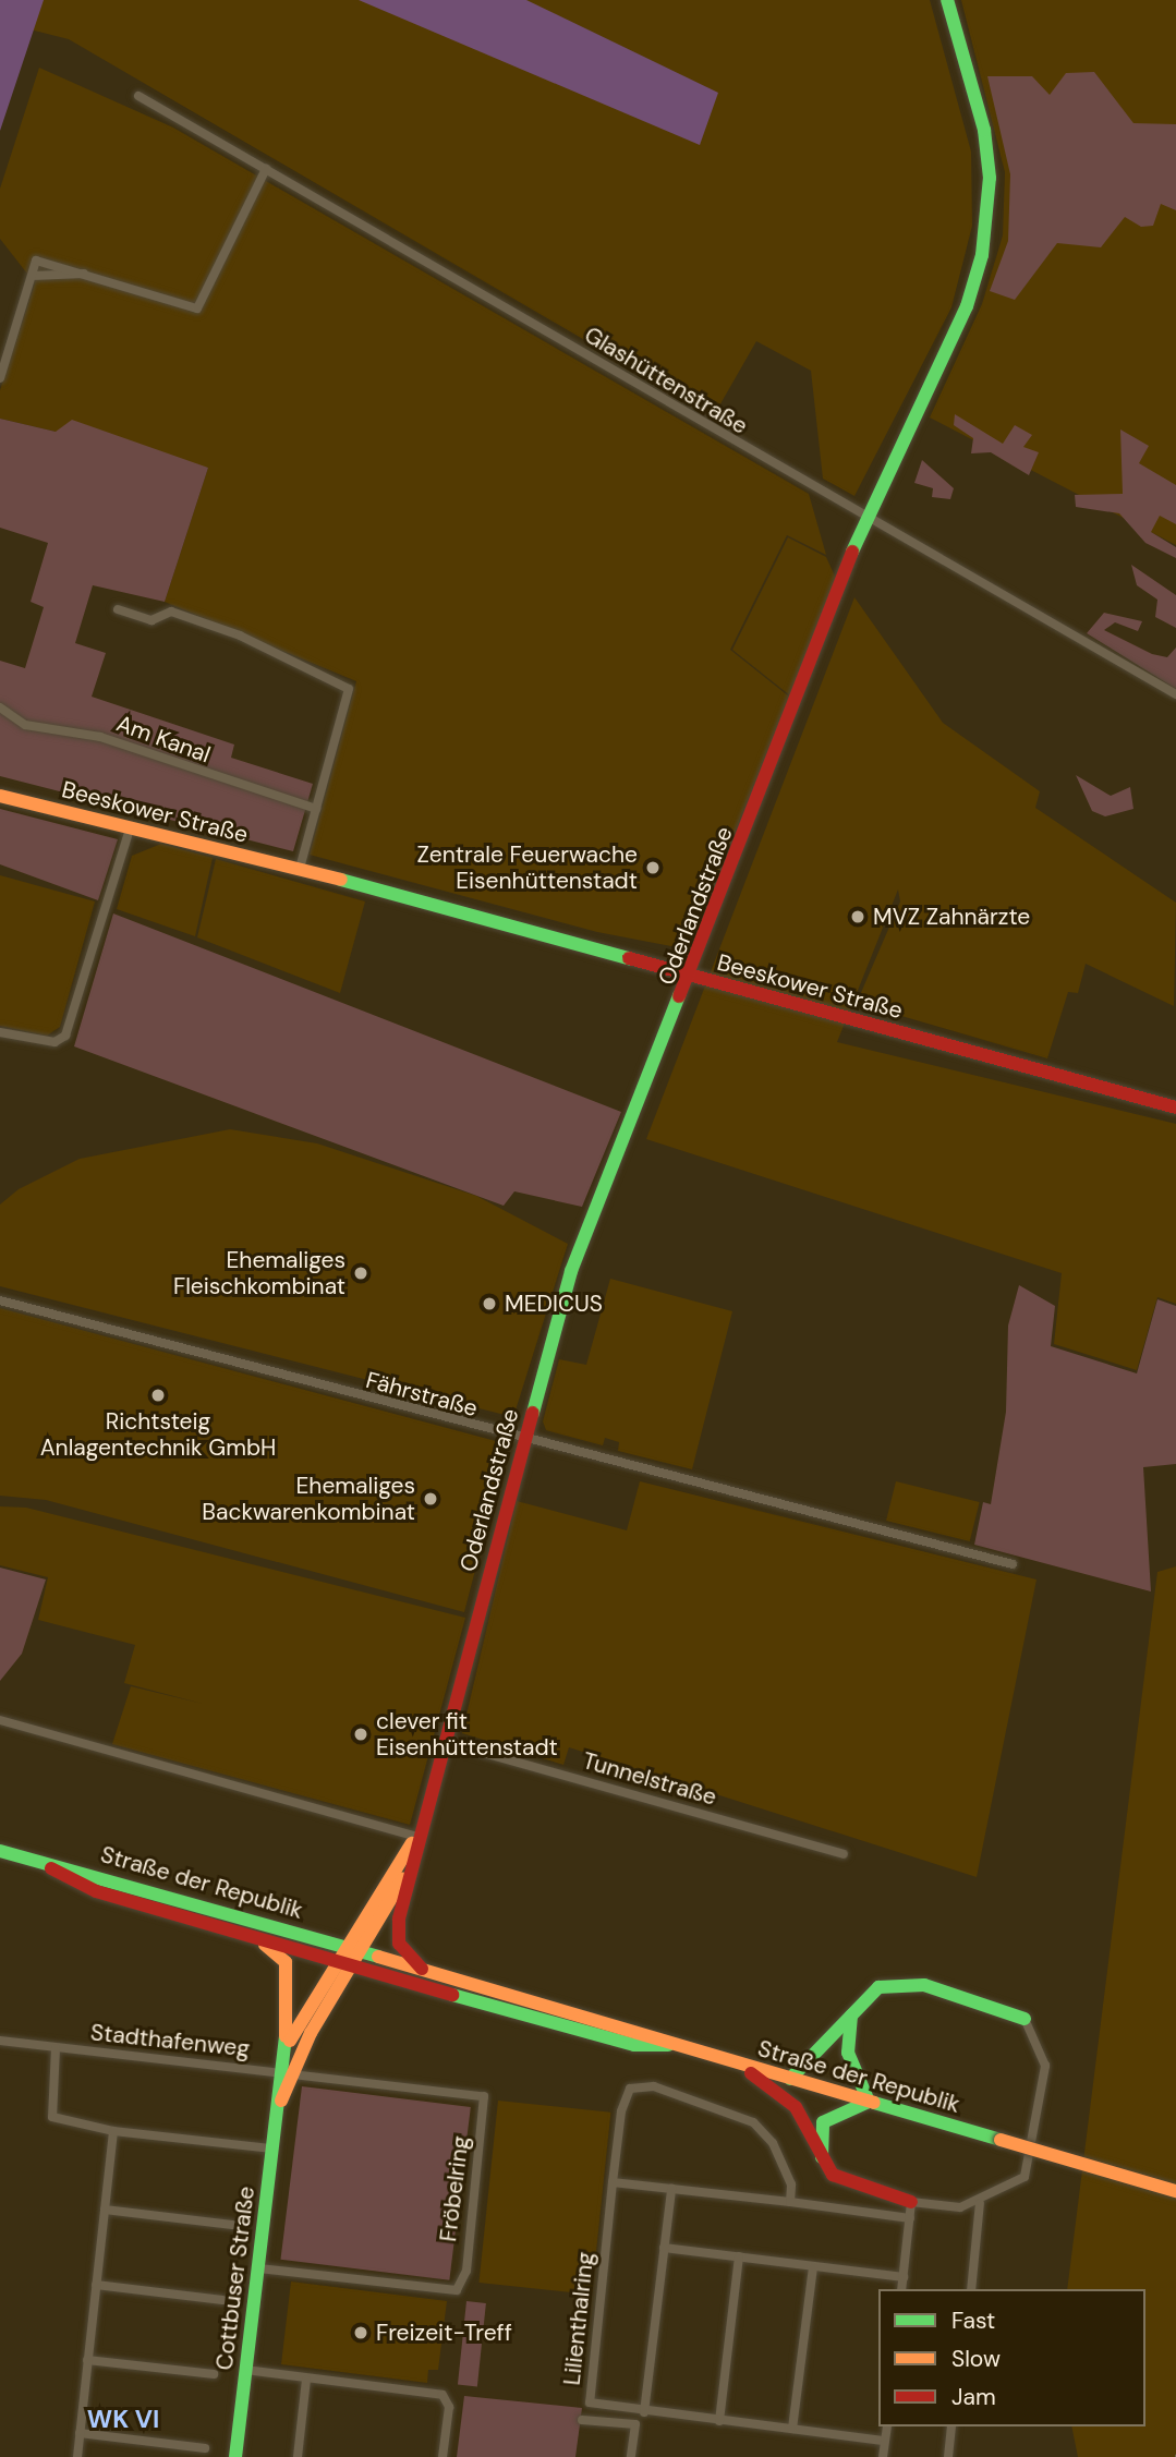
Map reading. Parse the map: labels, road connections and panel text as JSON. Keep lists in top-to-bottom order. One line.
{"streets":{"street":["Glashüttenstraße","Am Kanal","Beeskower Straße","Oderlandstraße","Fährstraße","Tunnelstraße","Straße der Republik","Stadthafenweg","Fröbelring","Cottbuser Straße","Lilienthalring"]},"crossings":[["Glashüttenstraße","Oderlandstraße"],["Beeskower Straße","Oderlandstraße"],["Oderlandstraße","Fährstraße"],["Oderlandstraße","Tunnelstraße"],["Oderlandstraße","Straße der Republik"],["Straße der Republik","Cottbuser Straße"],["Stadthafenweg","Fröbelring"],["Stadthafenweg","Cottbuser Straße"],["Fröbelring","Cottbuser Straße"]],"districts":["WK VI"],"places":["Zentrale Feuerwache Eisenhüttenstadt","MVZ Zahnärzte","Ehemaliges Fleischkombinat","MEDICUS","Richtsteig Anlagentechnik GmbH","Ehemaliges Backwarenkombinat","clever fit Eisenhüttenstadt","Freizeit-Treff"],"legend":["Fast","Slow","Jam"]}
